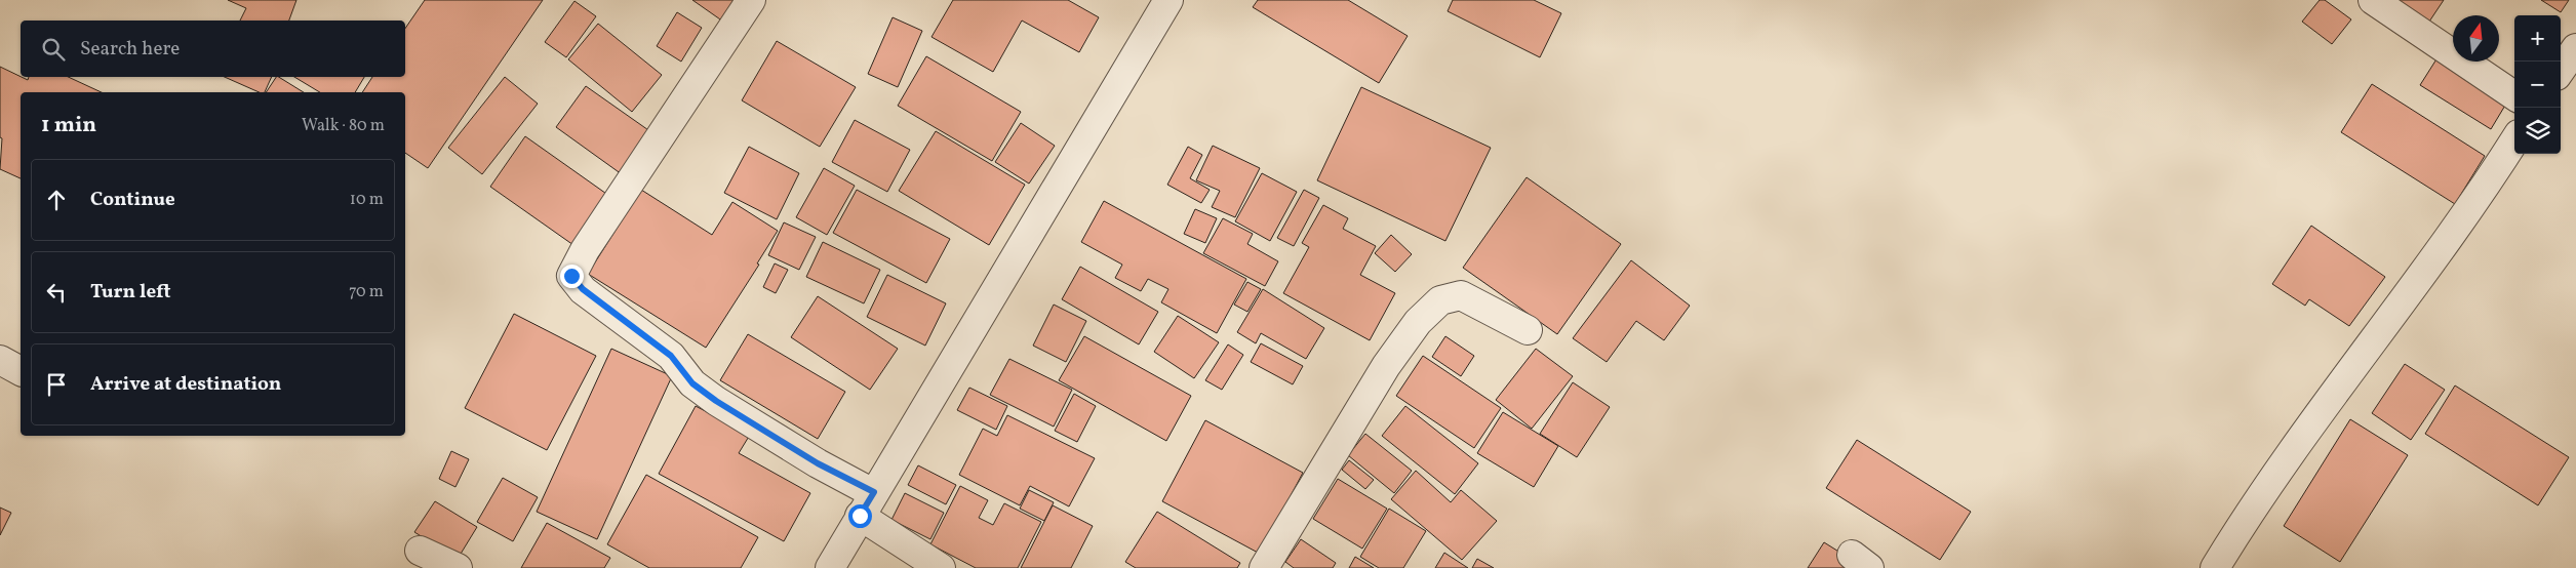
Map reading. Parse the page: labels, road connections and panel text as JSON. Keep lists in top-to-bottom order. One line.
{"north":"top","page":{"map_buttons":["+","−"],"search":"Search here","heading":["1 min","Walk · 80 m"],"list":[["Continue","10 m"],["Turn left","70 m"],"Arrive at destination"]}}
